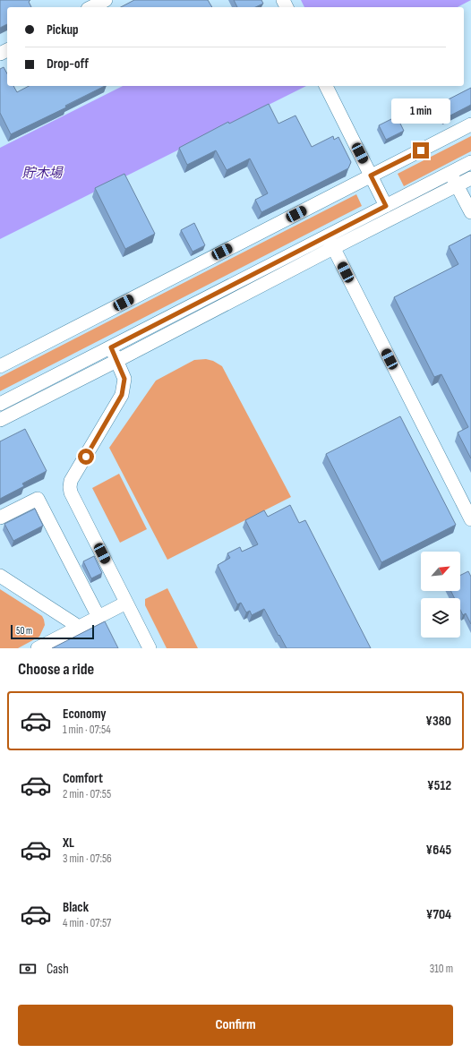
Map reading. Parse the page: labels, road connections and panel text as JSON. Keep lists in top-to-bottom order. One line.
{"water":["貯木場"],"scale_bar":"50 m","north":"top right","page":{"banner":["Pickup","Drop-off"],"bubble":"1 min","scale":"50 m","heading":"Choose a ride","list":[{"name":"Economy","note":"1 min · 07:54","value":"¥380"},{"name":"Comfort","note":"2 min · 07:55","value":"¥512"},{"name":"XL","note":"3 min · 07:56","value":"¥645"},{"name":"Black","note":"4 min · 07:57","value":"¥704"}],"pay":["Cash","310 m"],"buttons":"Confirm"}}
